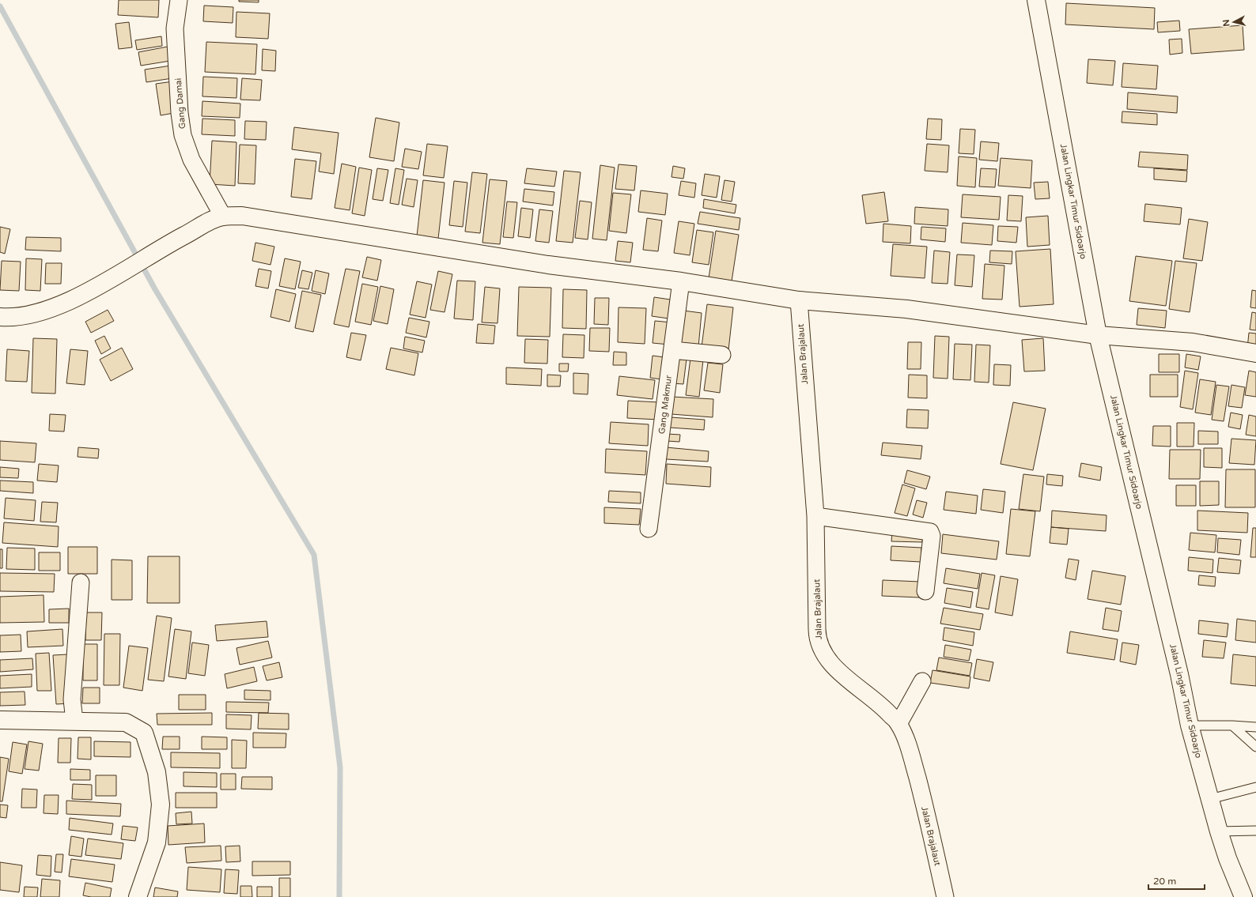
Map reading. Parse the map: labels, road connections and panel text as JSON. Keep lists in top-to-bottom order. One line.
{"streets":{"street":["Gang Damai","Jalan Lingkar Timur Sidoarjo","Jalan Brajalaut","Gang Makmur"]},"scale_bar":"20 m","north":"left"}
